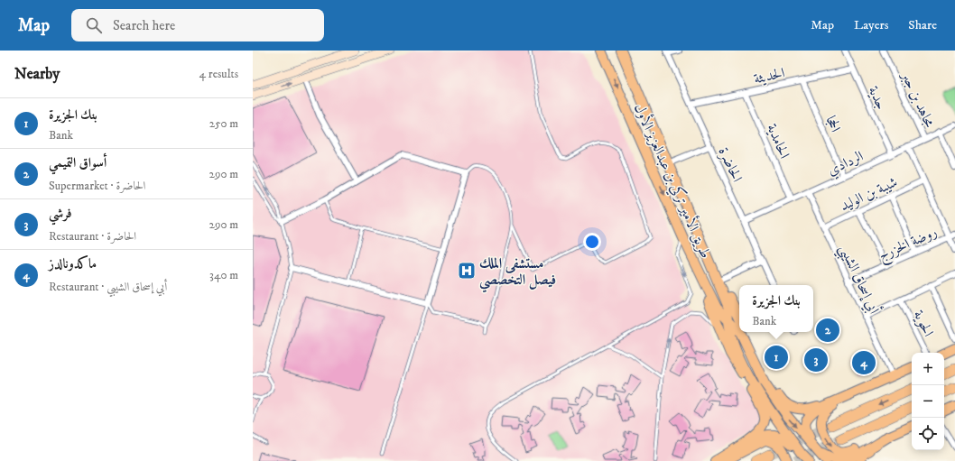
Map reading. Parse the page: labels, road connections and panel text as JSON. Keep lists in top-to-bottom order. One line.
{"streets":{"main road":["طريق الأمير تركي بن عبدالعزيز الأول"],"street":["الحديثة","جدية","مجاهد بن جبر","الحجا","الحامدية","الردادي","الحاضرة","شيبة بن الوليد","روضة الخزرج","أبي إسحاق الشيبي","الحوية"]},"crossings":[["الحديثة","جدية"],["الحديثة","الحجا"],["الحديثة","الحامدية"],["الحديثة","الحاضرة"],["جدية","الردادي"],["مجاهد بن جبر","الردادي"],["الحجا","الردادي"],["الحامدية","الردادي"],["الردادي","الحاضرة"],["الردادي","أبي إسحاق الشيبي"],["شيبة بن الوليد","أبي إسحاق الشيبي"],["روضة الخزرج","أبي إسحاق الشيبي"]],"places":{"hospital":["مستشفى الملك فيصل التخصصي"]},"page":{"header":"Map","search":"Search here","nav":["Map","Layers","Share"],"heading":["Nearby","4 results"],"list":[{"mark":"1","name":"بنك الجزيرة","note":"Bank","value":"250 m"},{"mark":"2","name":"أسواق التميمي","note":"Supermarket · الحاضرة","value":"290 m"},{"mark":"3","name":"فرشي","note":"Restaurant · الحاضرة","value":"290 m"},{"mark":"4","name":"ماكدونالدز","note":"Restaurant · أبي إسحاق الشيبي","value":"340 m"}],"popup":["بنك الجزيرة","Bank"],"pins":["2","1","3","4"],"map_buttons":["+","−"]}}
